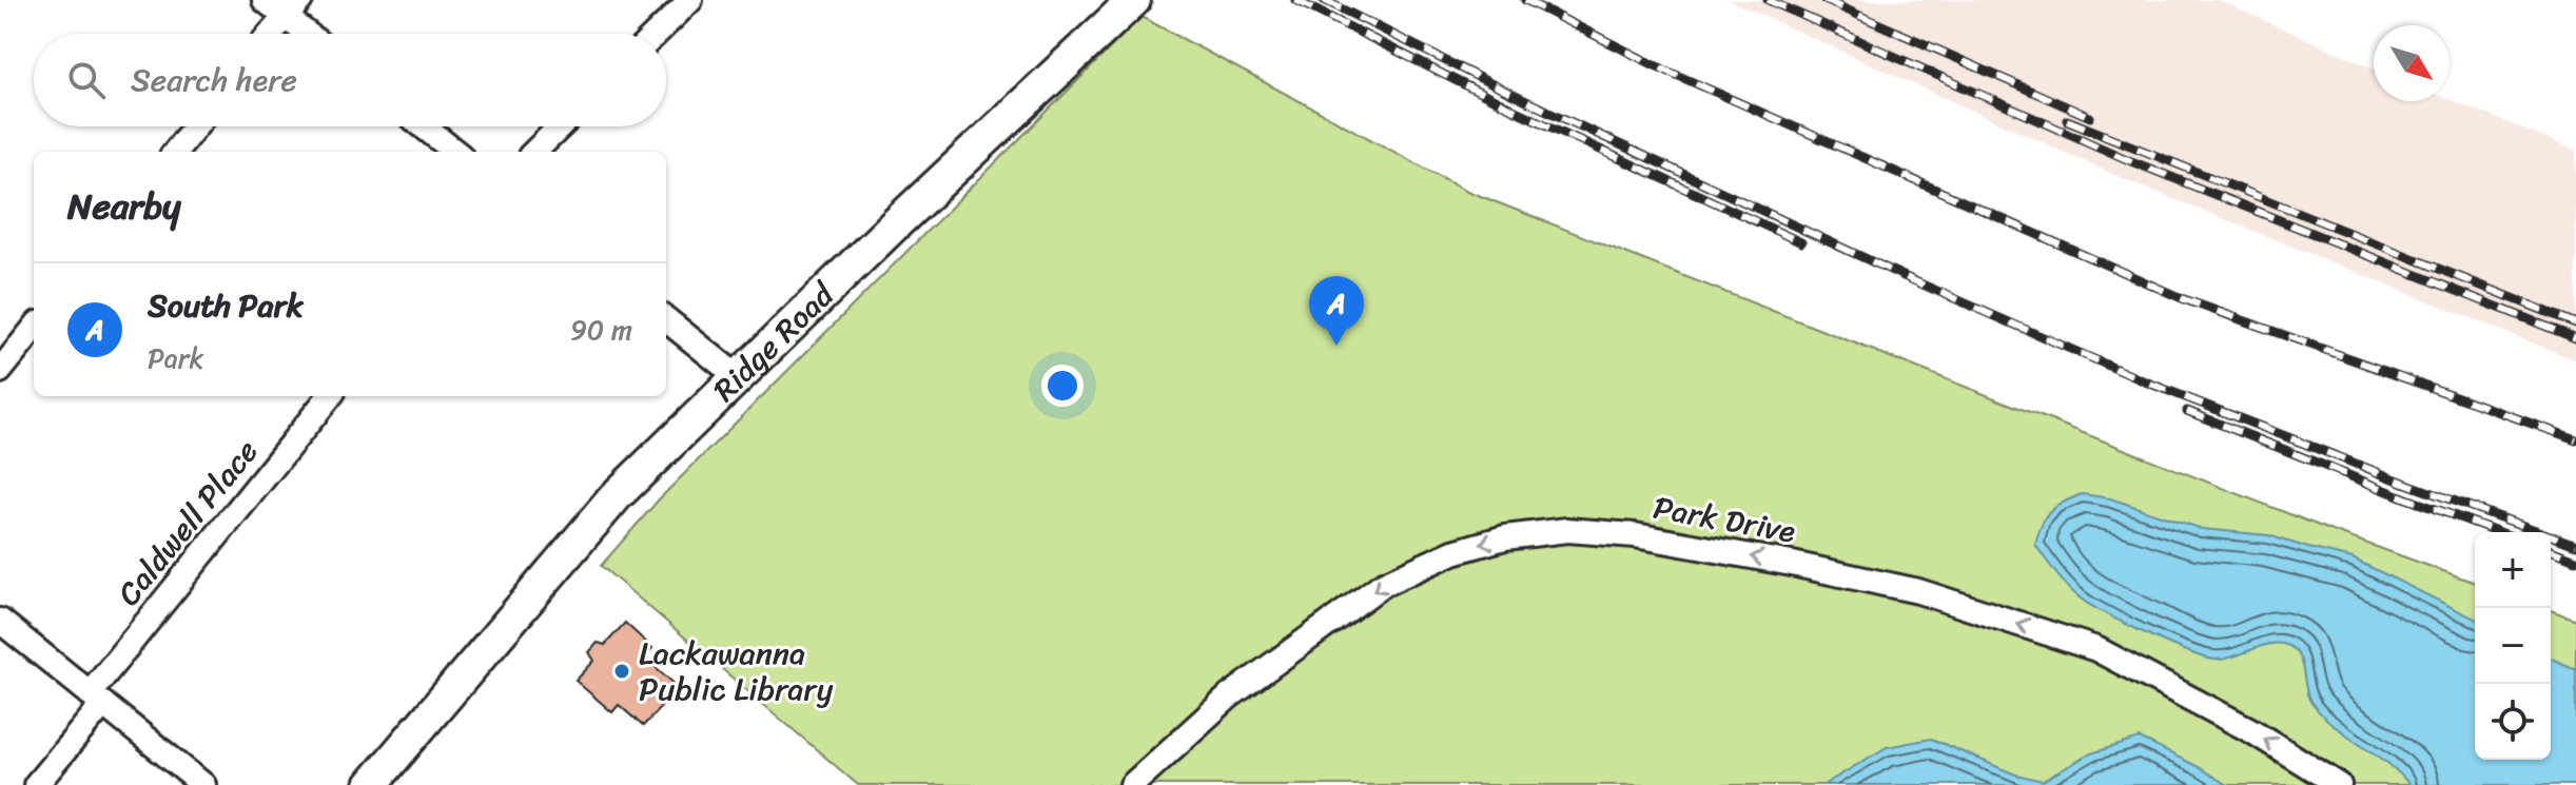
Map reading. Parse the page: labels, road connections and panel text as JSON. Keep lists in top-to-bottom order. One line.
{"streets":{"main road":["Ridge Road"],"street":["Park Drive","Caldwell Place"]},"one_way":["Park Drive"],"places":["Lackawanna Public Library"],"north":"bottom right","page":{"search":"Search here","heading":"Nearby","list":[{"mark":"A","name":"South Park","note":"Park","value":"90 m"}],"pins":"A","map_buttons":["+","−"]}}
